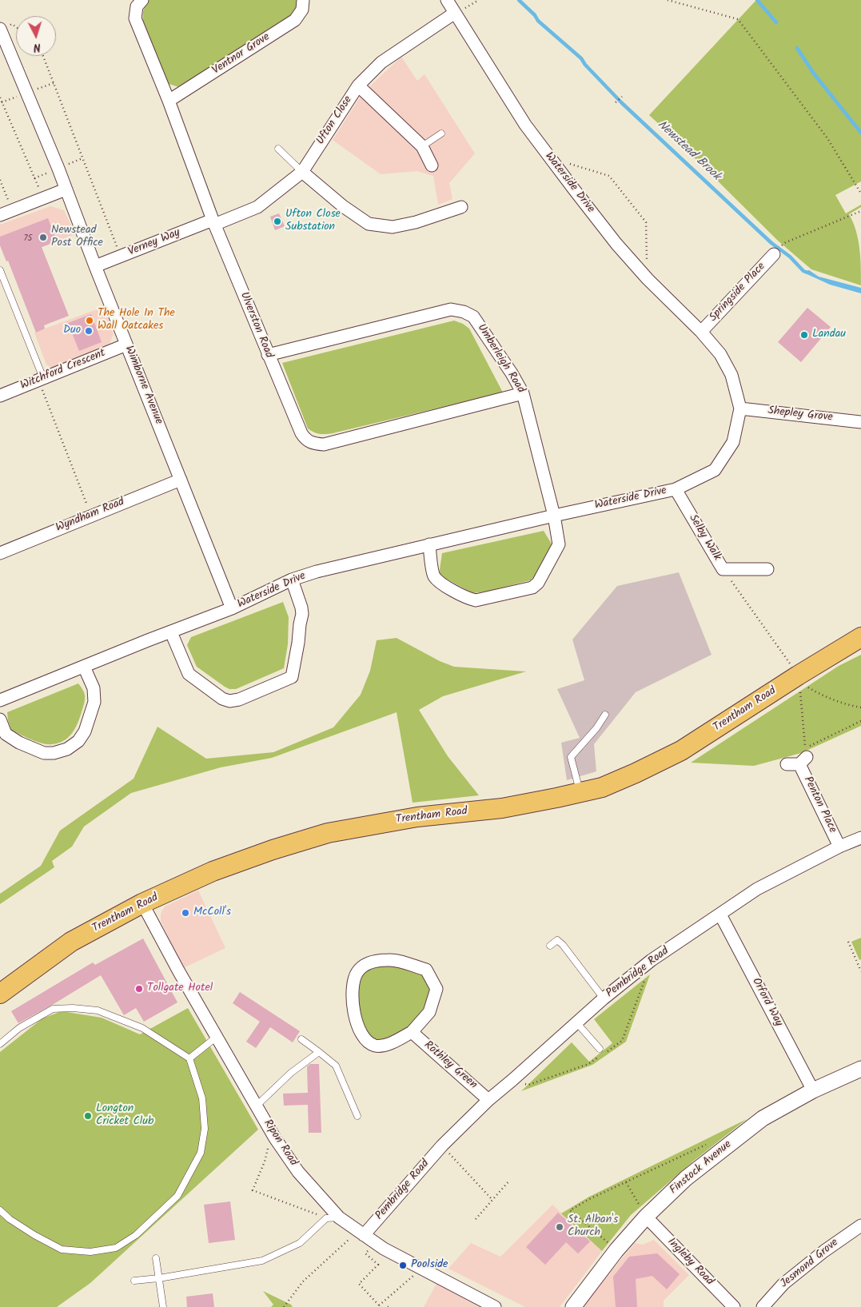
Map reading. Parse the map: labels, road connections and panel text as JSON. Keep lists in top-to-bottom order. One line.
{"streets":{"main road":["Trentham Road"],"street":["Ventnor Grove","Ufton Close","Waterside Drive","Verney Way","Springside Place","Ulverston Road","Umberleigh Road","Witchford Crescent","Wimborne Avenue","Shepley Grove","Wyndham Road","Selby Walk","Penton Place","Pembridge Road","Orford Way","Rothley Green","Ripon Road","Finstock Avenue","Ingleby Road","Jesmond Grove"]},"crossings":[["Ventnor Grove","Ulverston Road"],["Ufton Close","Waterside Drive"],["Ufton Close","Verney Way"],["Ufton Close","Ulverston Road"],["Waterside Drive","Springside Place"],["Waterside Drive","Umberleigh Road"],["Waterside Drive","Wimborne Avenue"],["Waterside Drive","Shepley Grove"],["Waterside Drive","Selby Walk"],["Verney Way","Ulverston Road"],["Verney Way","Wimborne Avenue"],["Ulverston Road","Umberleigh Road"],["Witchford Crescent","Wimborne Avenue"],["Wimborne Avenue","Wyndham Road"],["Trentham Road","Ripon Road"],["Penton Place","Pembridge Road"],["Pembridge Road","Orford Way"],["Pembridge Road","Rothley Green"],["Pembridge Road","Ripon Road"],["Orford Way","Finstock Avenue"],["Finstock Avenue","Ingleby Road"]],"water":["Newstead Brook"],"places":["Ufton Close Substation","Newstead Post Office","The Hole In The Wall Oatcakes","Duo","Landau","McColl's","Tollgate Hotel","Longton Cricket Club","St. Alban's Church","Poolside"],"house_numbers":["75"],"north":"bottom"}
